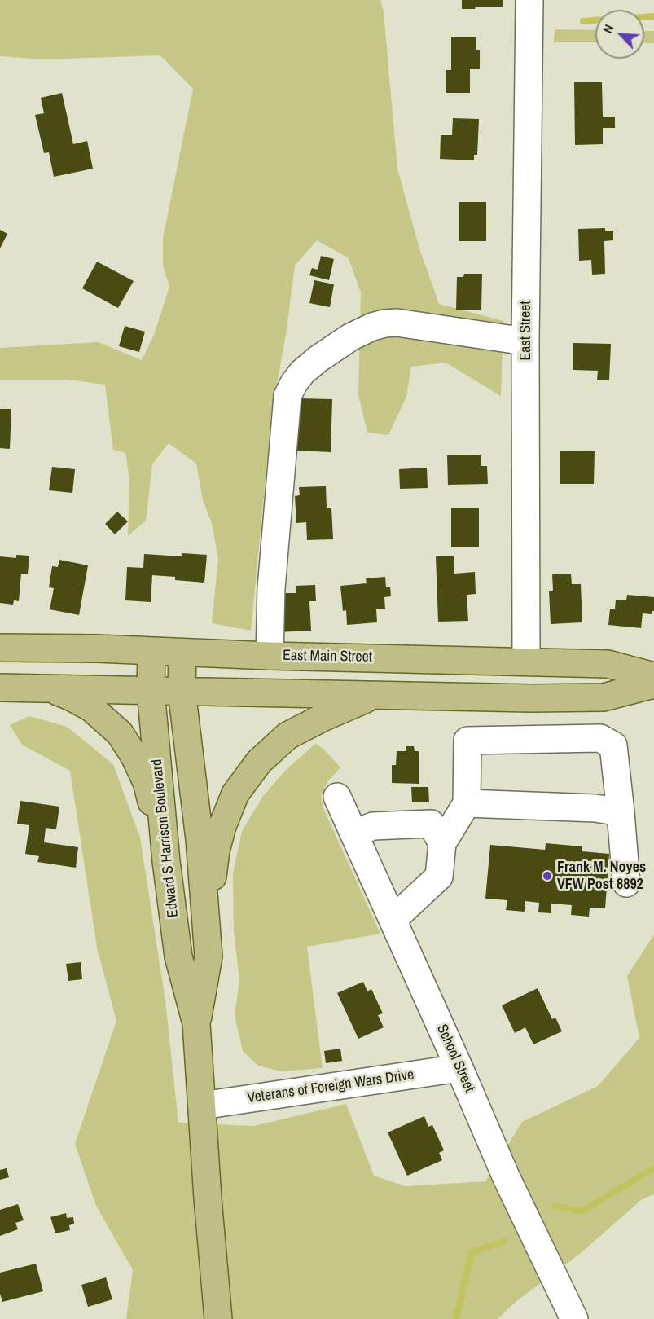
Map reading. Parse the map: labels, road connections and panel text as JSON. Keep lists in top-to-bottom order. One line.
{"streets":{"main road":["East Main Street","Edward S Harrison Boulevard"],"street":["East Street","School Street","Veterans of Foreign Wars Drive"]},"crossings":[["East Street","East Main Street"],["East Main Street","Edward S Harrison Boulevard"],["Edward S Harrison Boulevard","Veterans of Foreign Wars Drive"],["School Street","Veterans of Foreign Wars Drive"]],"places":["Frank M. Noyes VFW Post 8892"],"north":"top left"}
